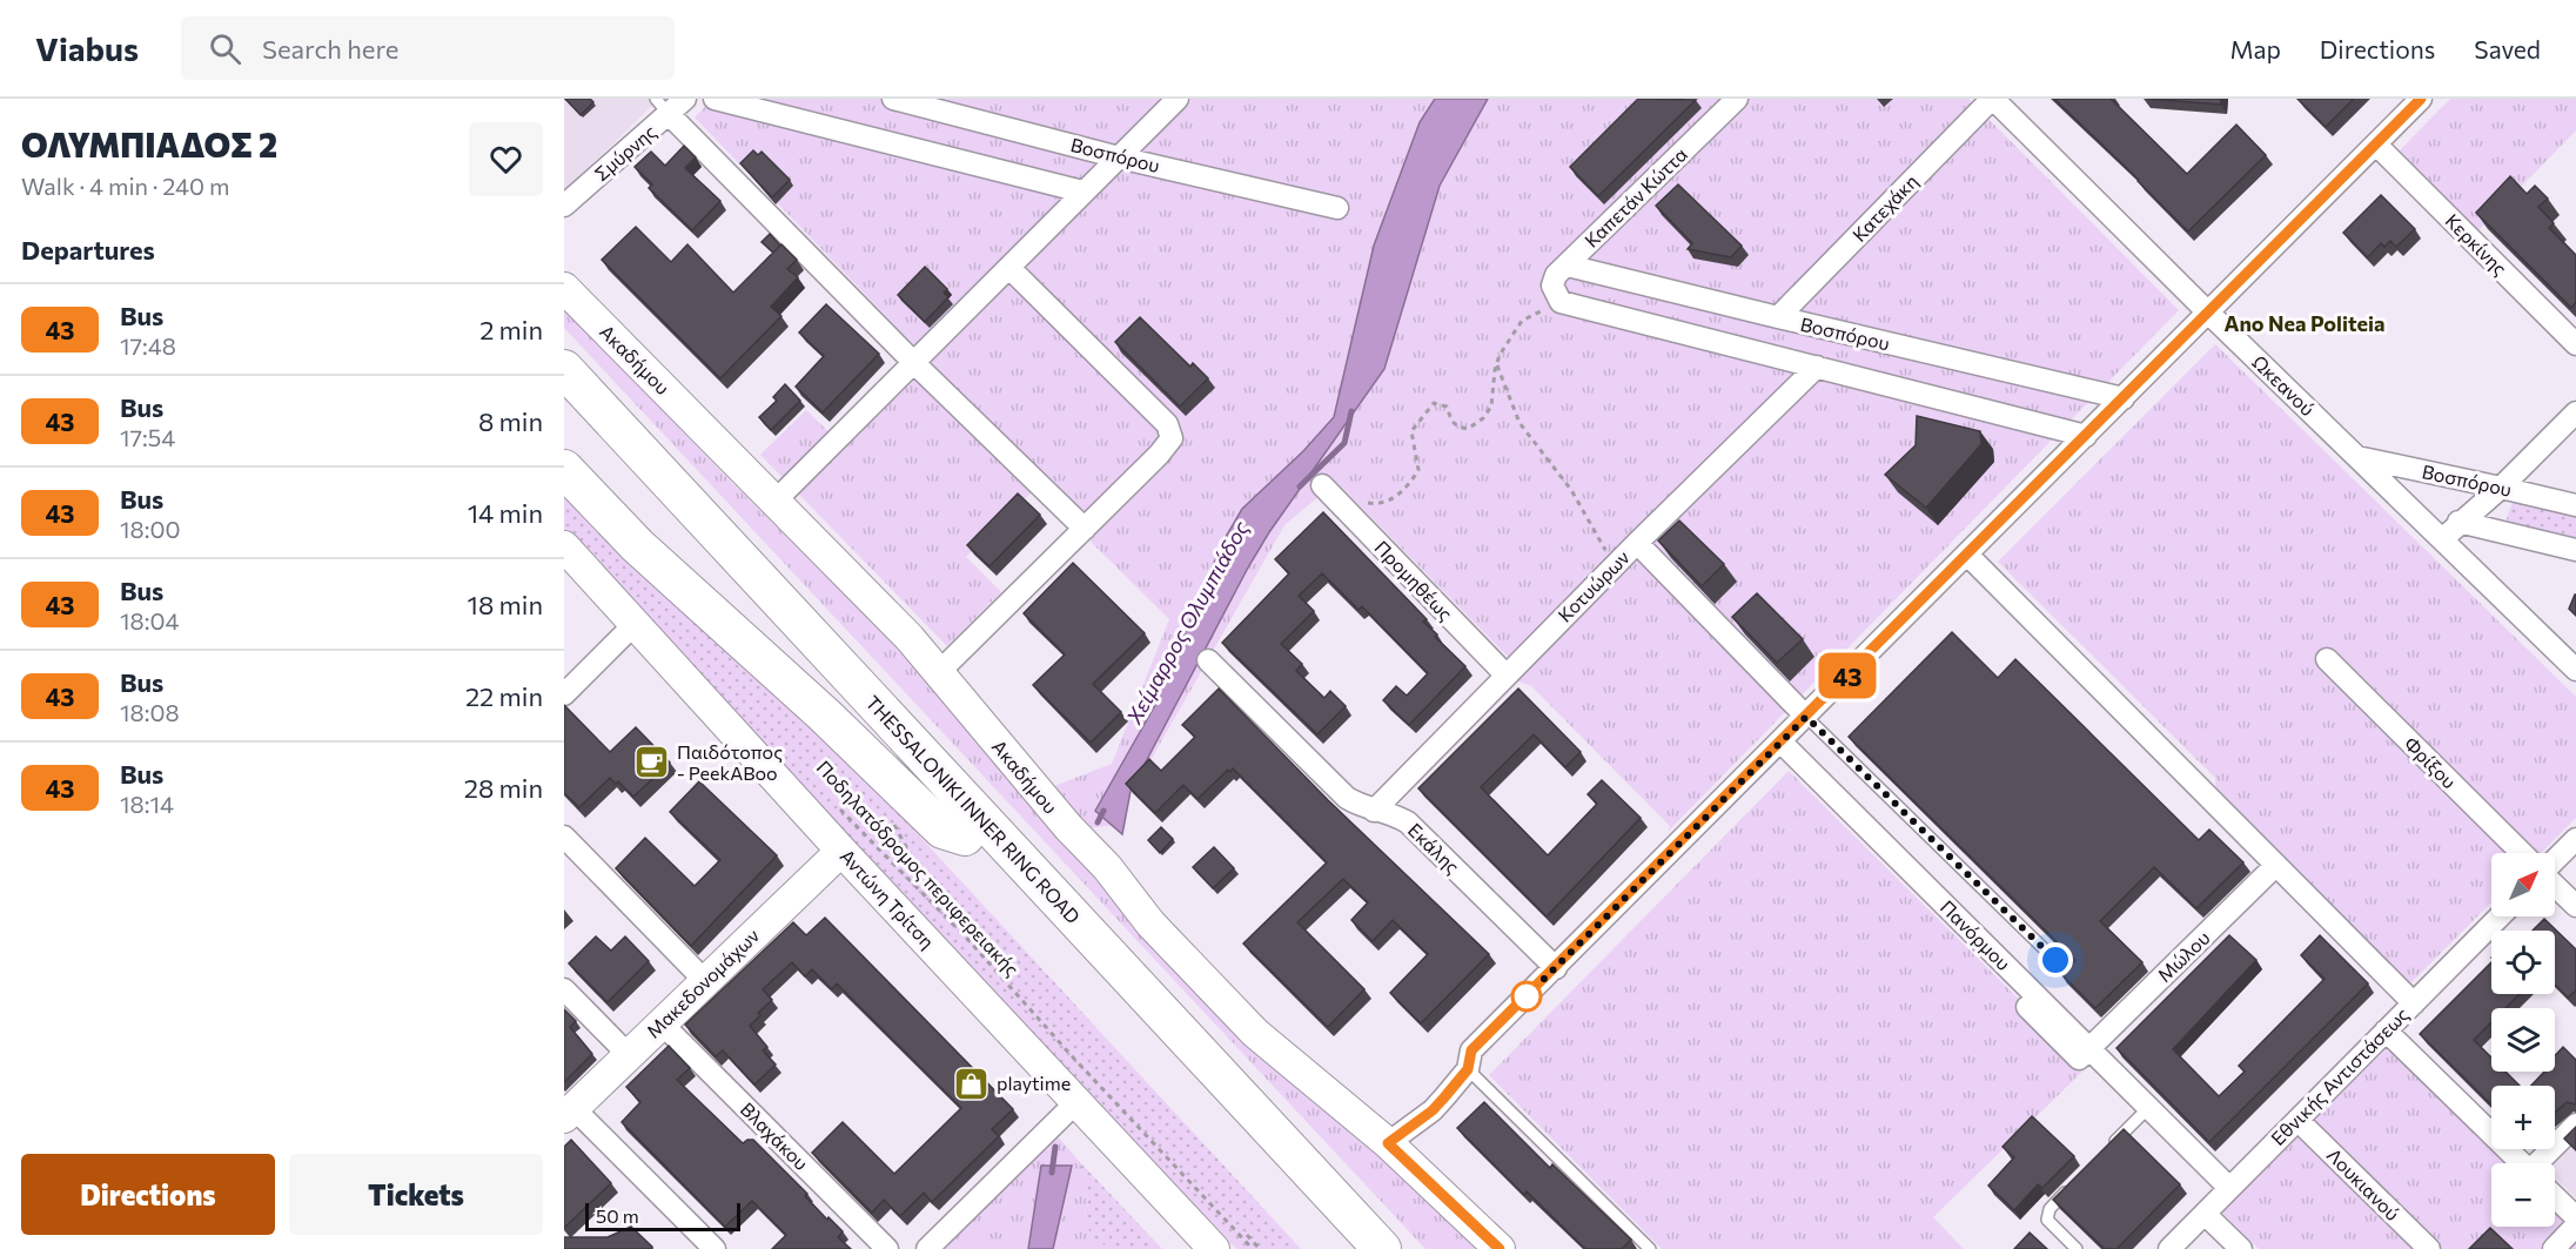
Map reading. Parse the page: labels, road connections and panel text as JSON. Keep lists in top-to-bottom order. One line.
{"streets":{"highway":["THESSALONIKI INNER RING ROAD"],"street":["Σμύρνης","Βοσπόρου","Καπετάν Κώττα","Κατεχάκη","Κερκίνης","Ακαδήμου","Ωκεανού","Προμηθέως","Κοτυώρων","Φρίξου","Εκάλης","Αντώνη Τρίτση","Πανόρμου","Μώλου","Μακεδονομάχων","Εθνικής Αντιστάσεως","Βλαχάκου","Λουκιανού"],"path":["Ποδηλατόδρομος περιφερειακής"]},"crossings":[["Βοσπόρου","Καπετάν Κώττα"],["Βοσπόρου","Κατεχάκη"],["Βοσπόρου","Ωκεανού"],["Βοσπόρου","Κοτυώρων"],["Κατεχάκη","Ωκεανού"],["Προμηθέως","Κοτυώρων"],["Κοτυώρων","Εκάλης"],["Αντώνη Τρίτση","Μακεδονομάχων"],["Πανόρμου","Μώλου"],["Πανόρμου","Εθνικής Αντιστάσεως"],["Μακεδονομάχων","Βλαχάκου"],["Εθνικής Αντιστάσεως","Λουκιανού"]],"districts":["Ano Nea Politeia"],"water":["Χείμαρρος Ολυμπιάδος"],"places":{"cafe":["Παιδότοπος - PeekABoo"],"shop":["playtime"]},"lines":["bus line 43"],"scale_bar":"50 m","north":"top right","page":{"header":"Viabus","search":"Search here","nav":["Map","Directions","Saved"],"heading":[["ΟΛΥΜΠΙΑΔΟΣ 2","Walk · 4 min · 240 m"],"Departures"],"on_map":"43","list":[{"mark":"43","name":"Bus","note":"17:48","value":"2 min"},{"mark":"43","name":"Bus","note":"17:54","value":"8 min"},{"mark":"43","name":"Bus","note":"18:00","value":"14 min"},{"mark":"43","name":"Bus","note":"18:04","value":"18 min"},{"mark":"43","name":"Bus","note":"18:08","value":"22 min"},{"mark":"43","name":"Bus","note":"18:14","value":"28 min"}],"map_buttons":["+","−"],"buttons":["Directions","Tickets"],"scale":"50 m"}}
